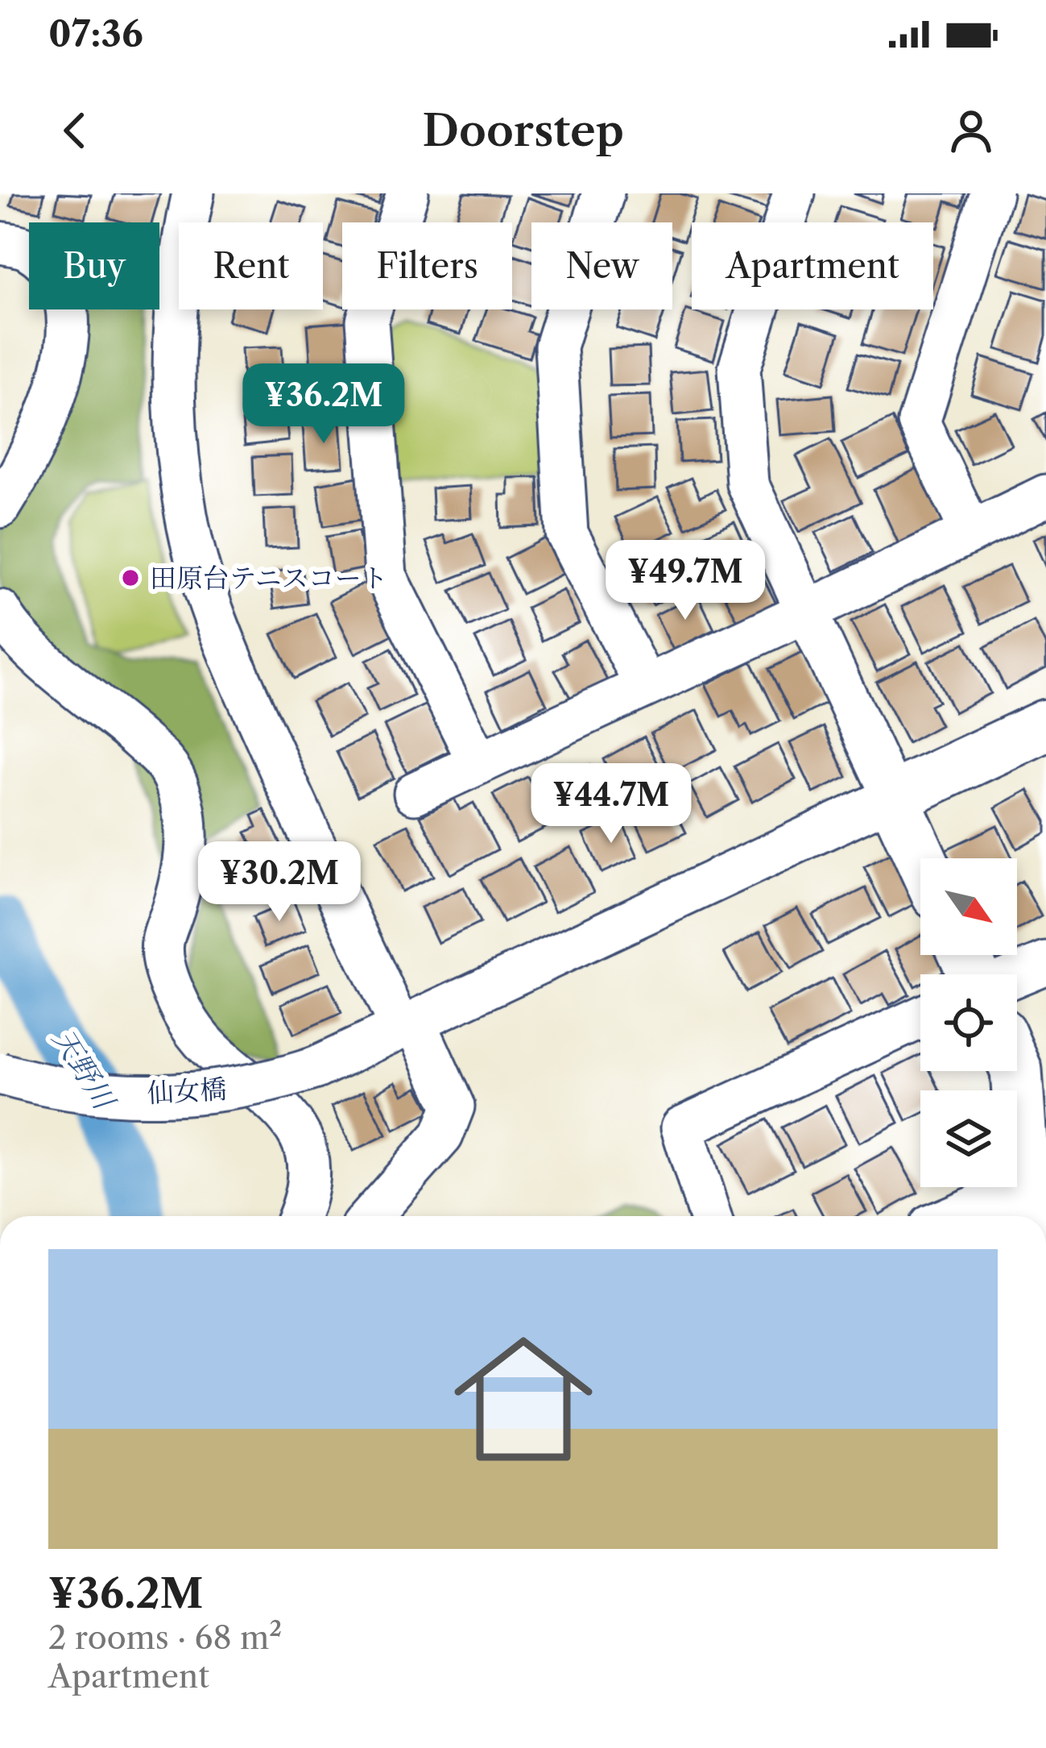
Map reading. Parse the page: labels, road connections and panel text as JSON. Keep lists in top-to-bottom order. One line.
{"streets":{"street":["仙女橋"]},"water":["天野川"],"places":["田原台テニスコート"],"north":"bottom right","page":{"status":"07:36","header":"Doorstep","chip":["Buy","Rent","Filters","New","Apartment"],"price":["¥36.2M","¥49.7M","¥44.7M","¥30.2M"],"list":[{"name":"¥36.2M","note":"2 rooms · 68 m² · Apartment"}]}}
